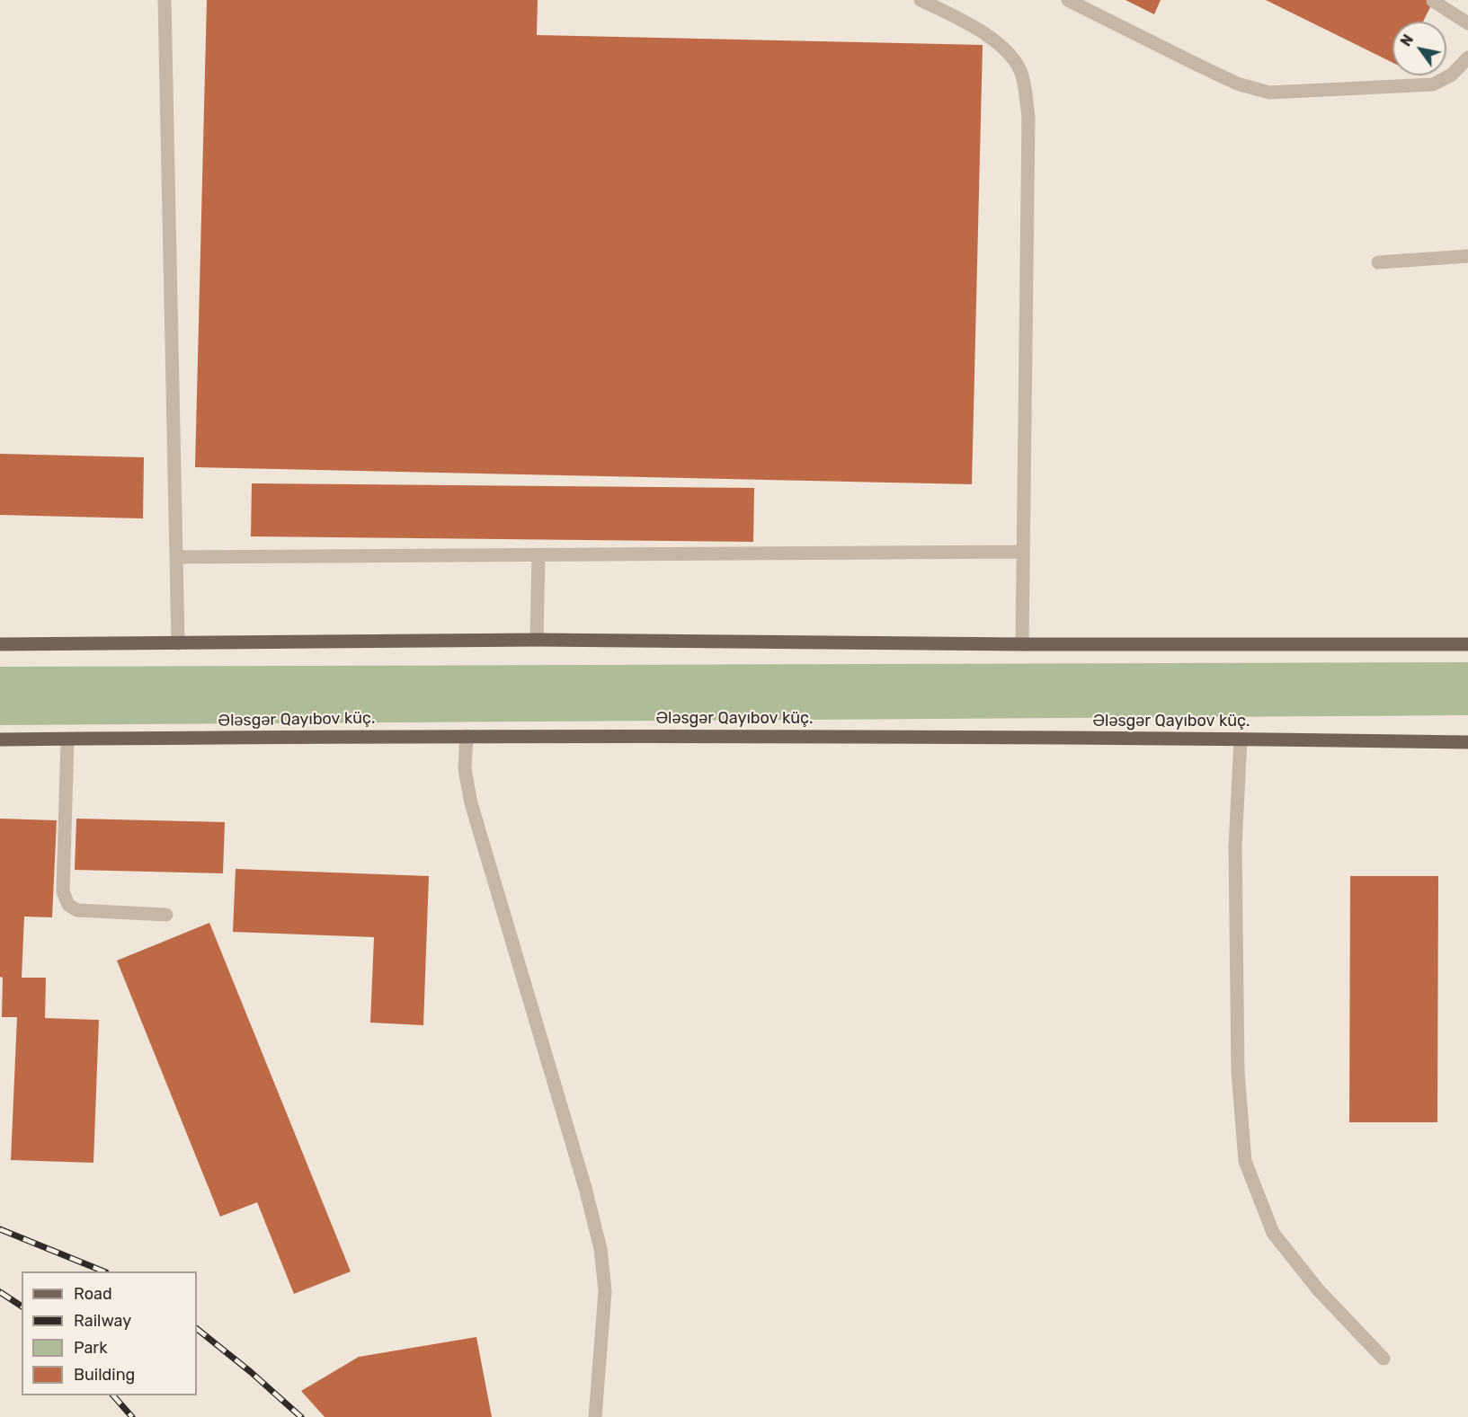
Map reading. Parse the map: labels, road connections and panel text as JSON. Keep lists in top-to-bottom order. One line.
{"streets":{"main road":["Ələsgər Qayıbov küç."]},"legend":["Road","Railway","Park","Building"],"north":"top left"}
